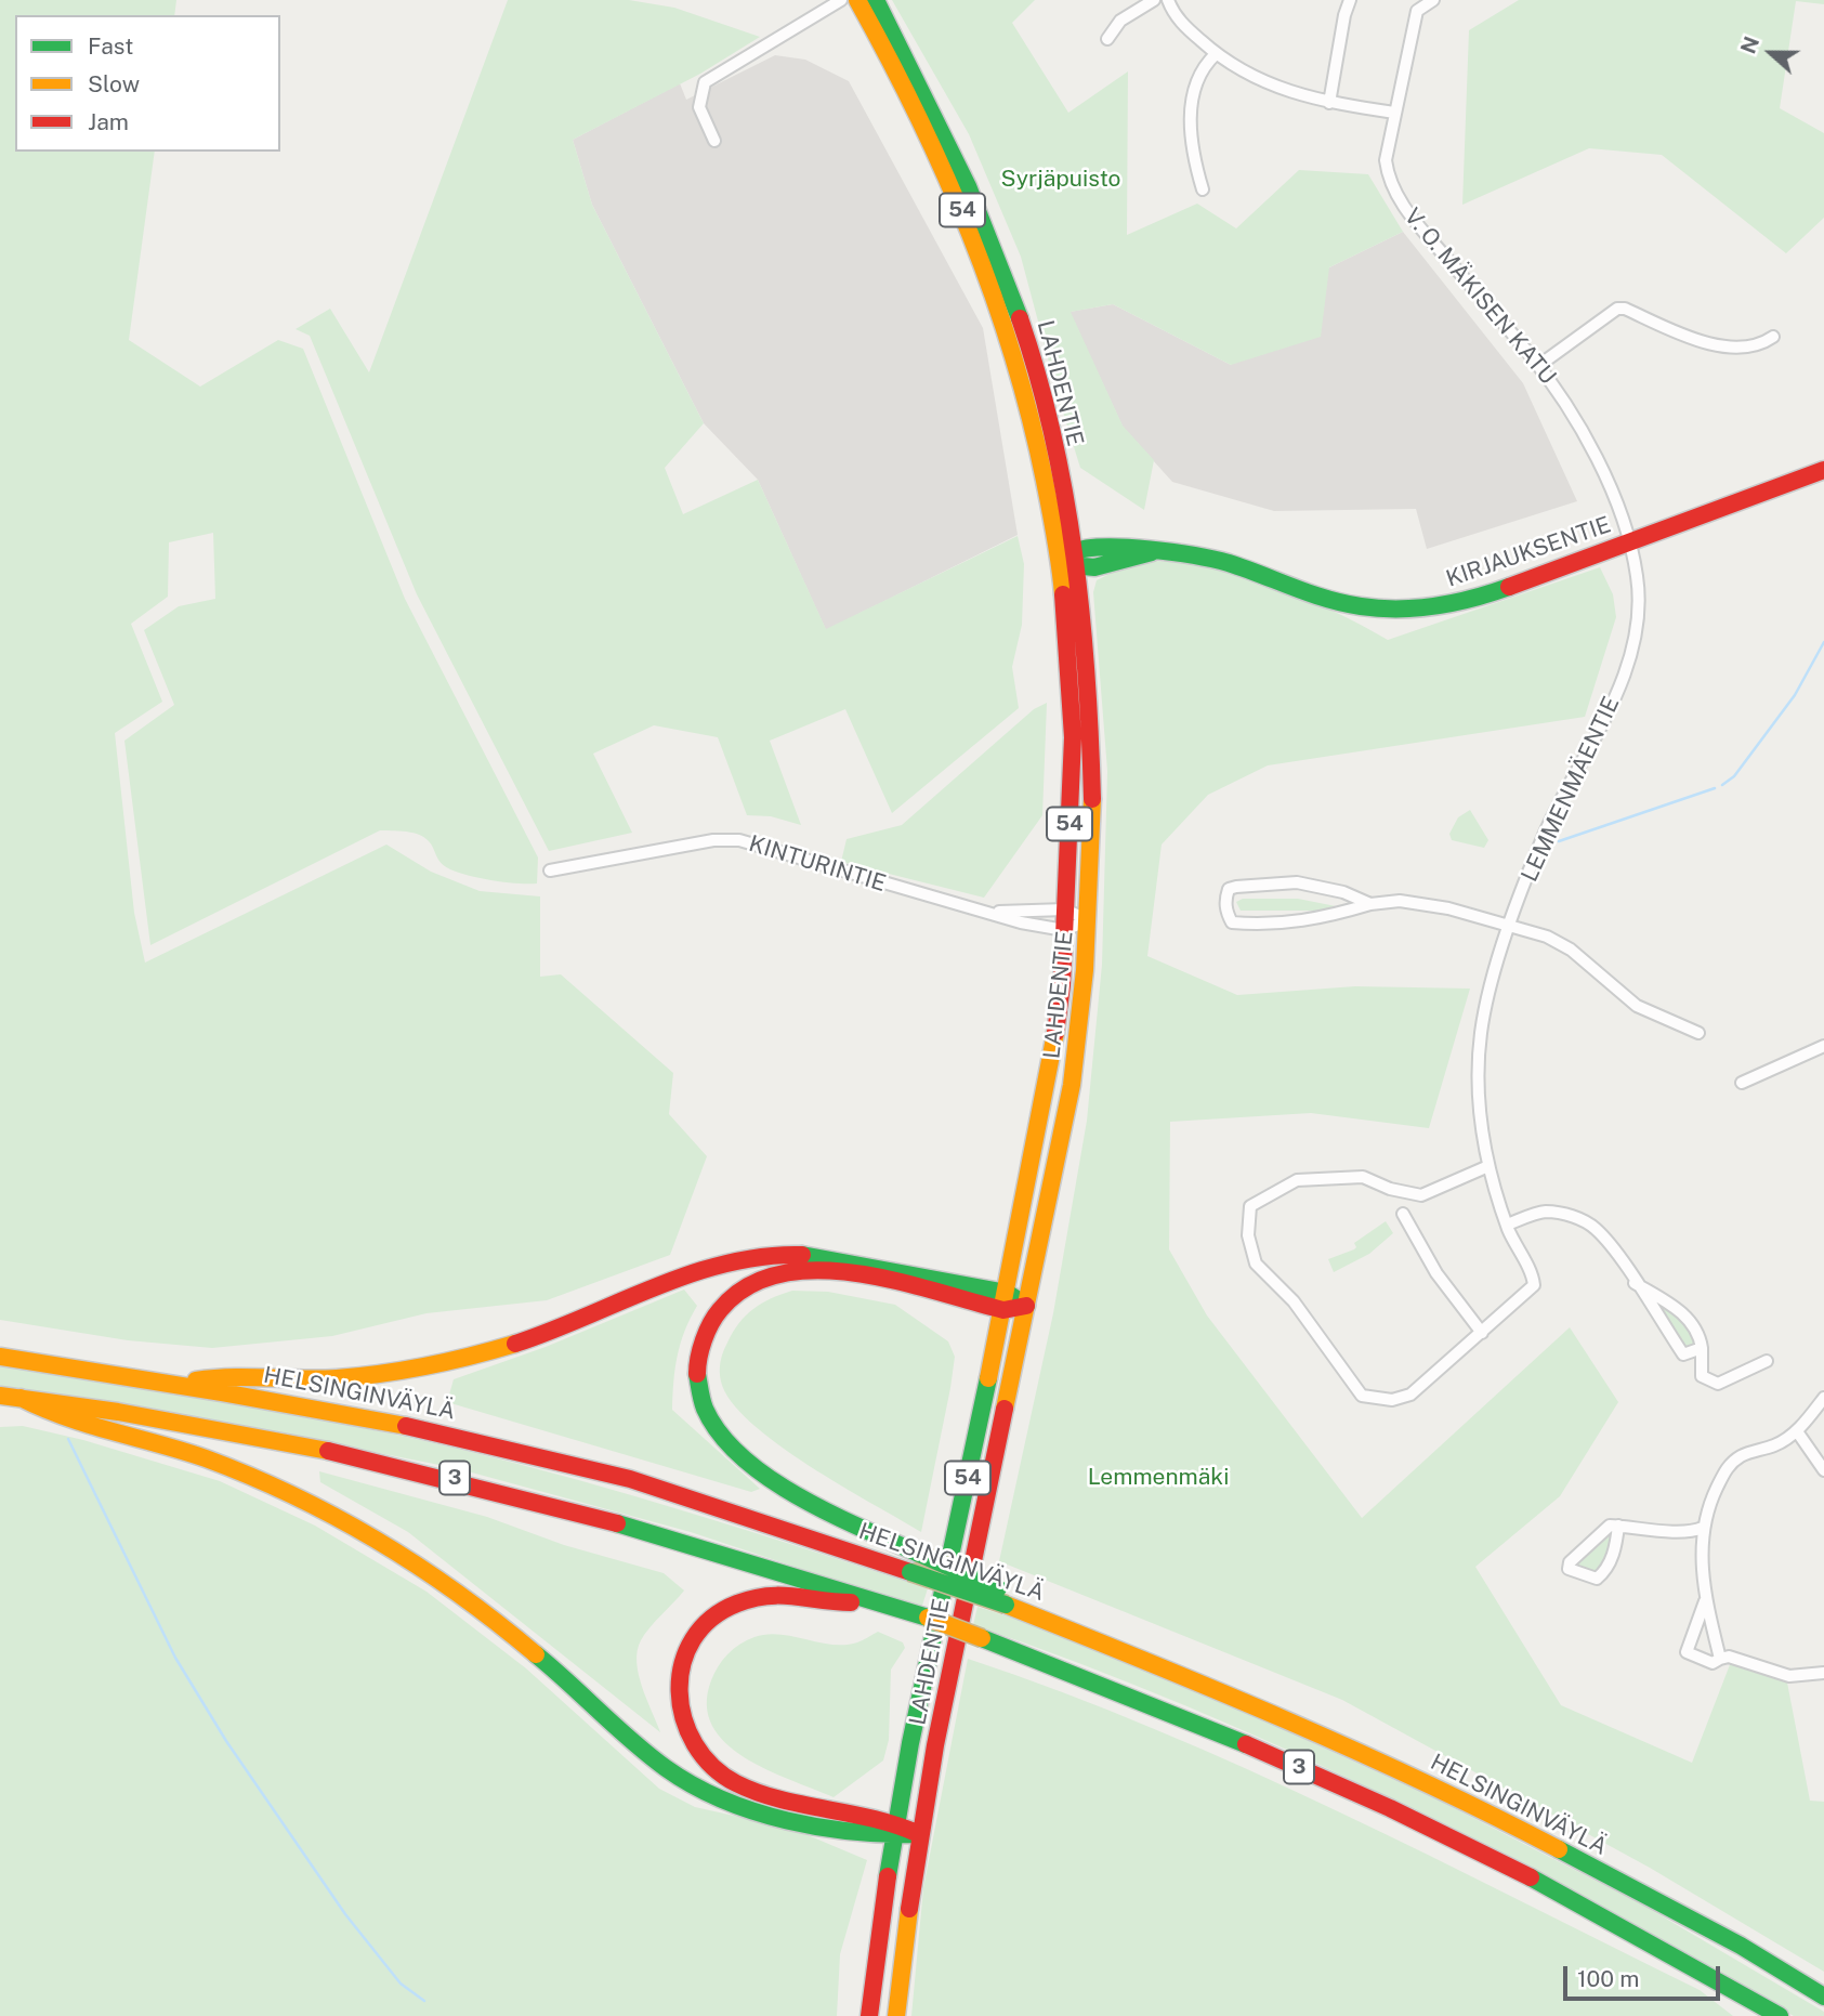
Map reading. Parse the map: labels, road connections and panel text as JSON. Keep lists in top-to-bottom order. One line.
{"streets":{"main road":["54","LAHDENTIE","KIRJAUKSENTIE","HELSINGINVÄYLÄ","3"],"street":["V. O. MÄKISEN KATU","LEMMENMÄENTIE","KINTURINTIE"]},"crossings":[["V. O. MÄKISEN KATU","KIRJAUKSENTIE"],["V. O. MÄKISEN KATU","LEMMENMÄENTIE"],["LAHDENTIE","KIRJAUKSENTIE"],["LAHDENTIE","KINTURINTIE"],["KIRJAUKSENTIE","LEMMENMÄENTIE"]],"parks":["Syrjäpuisto","Lemmenmäki"],"legend":["Fast","Slow","Jam"],"scale_bar":"100 m","north":"left"}
